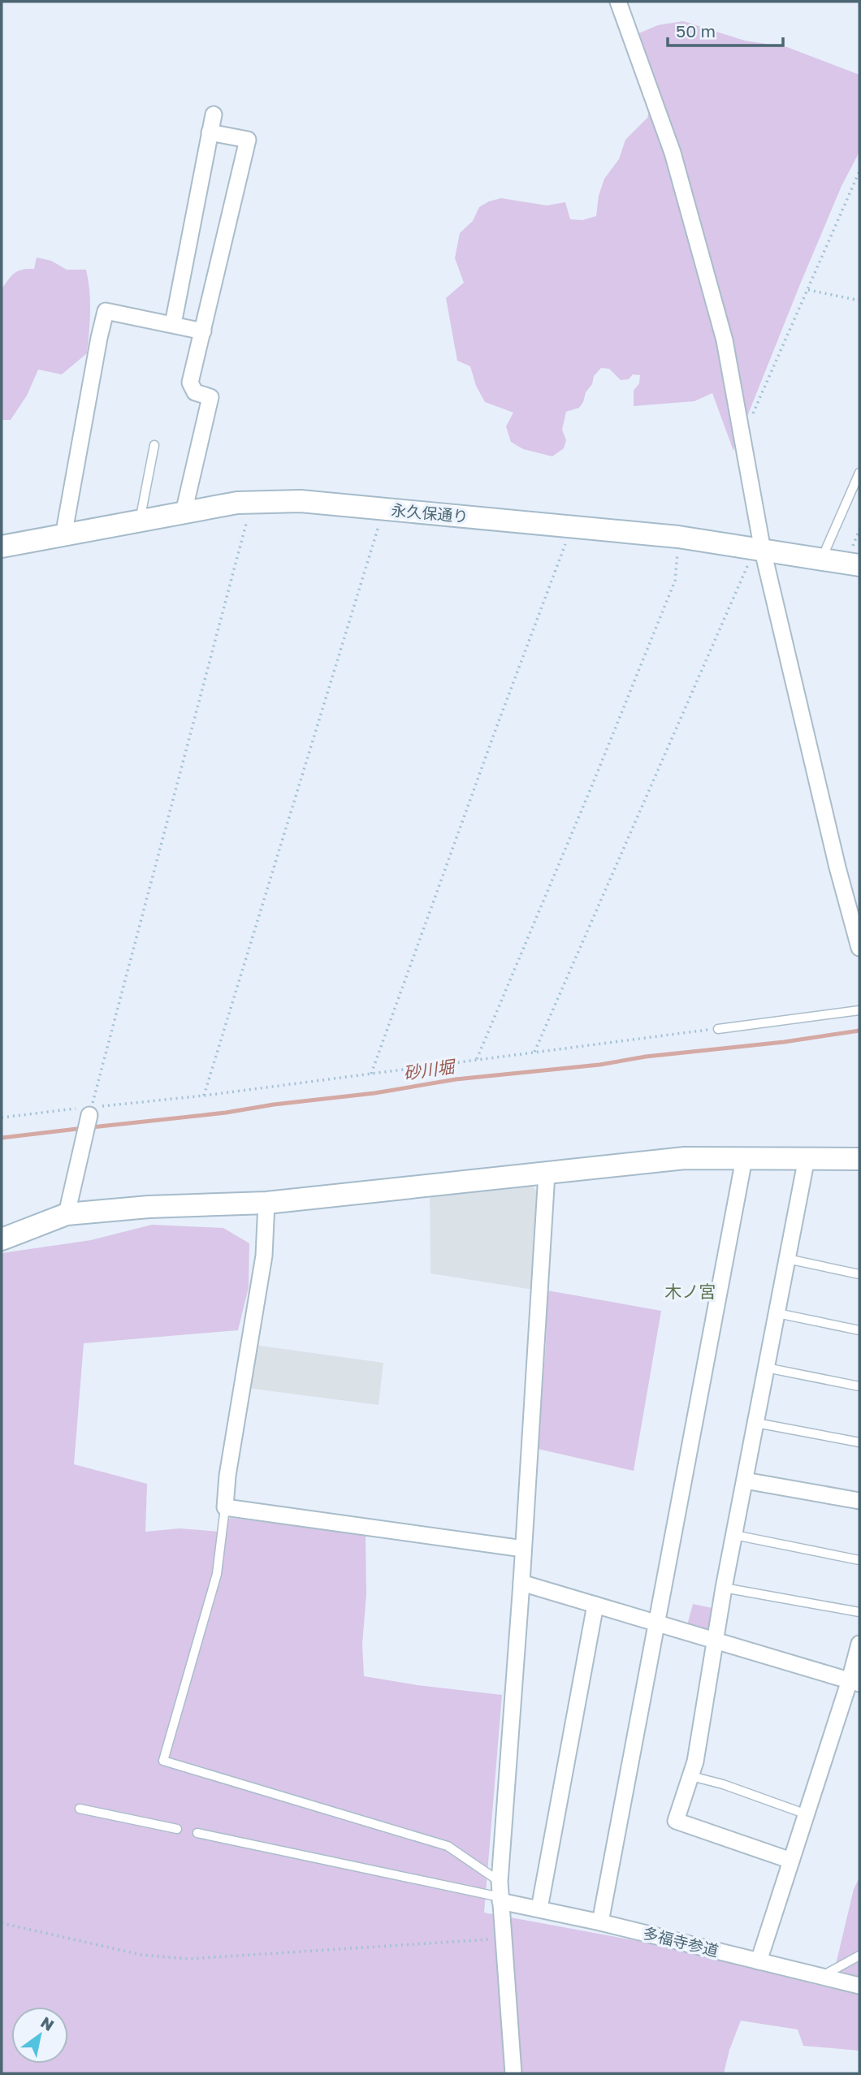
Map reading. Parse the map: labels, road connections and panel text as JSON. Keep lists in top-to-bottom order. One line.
{"streets":{"street":["永久保通り","多福寺参道"]},"districts":["木ノ宮"],"water":["砂川堀"],"scale_bar":"50 m","north":"top right"}
